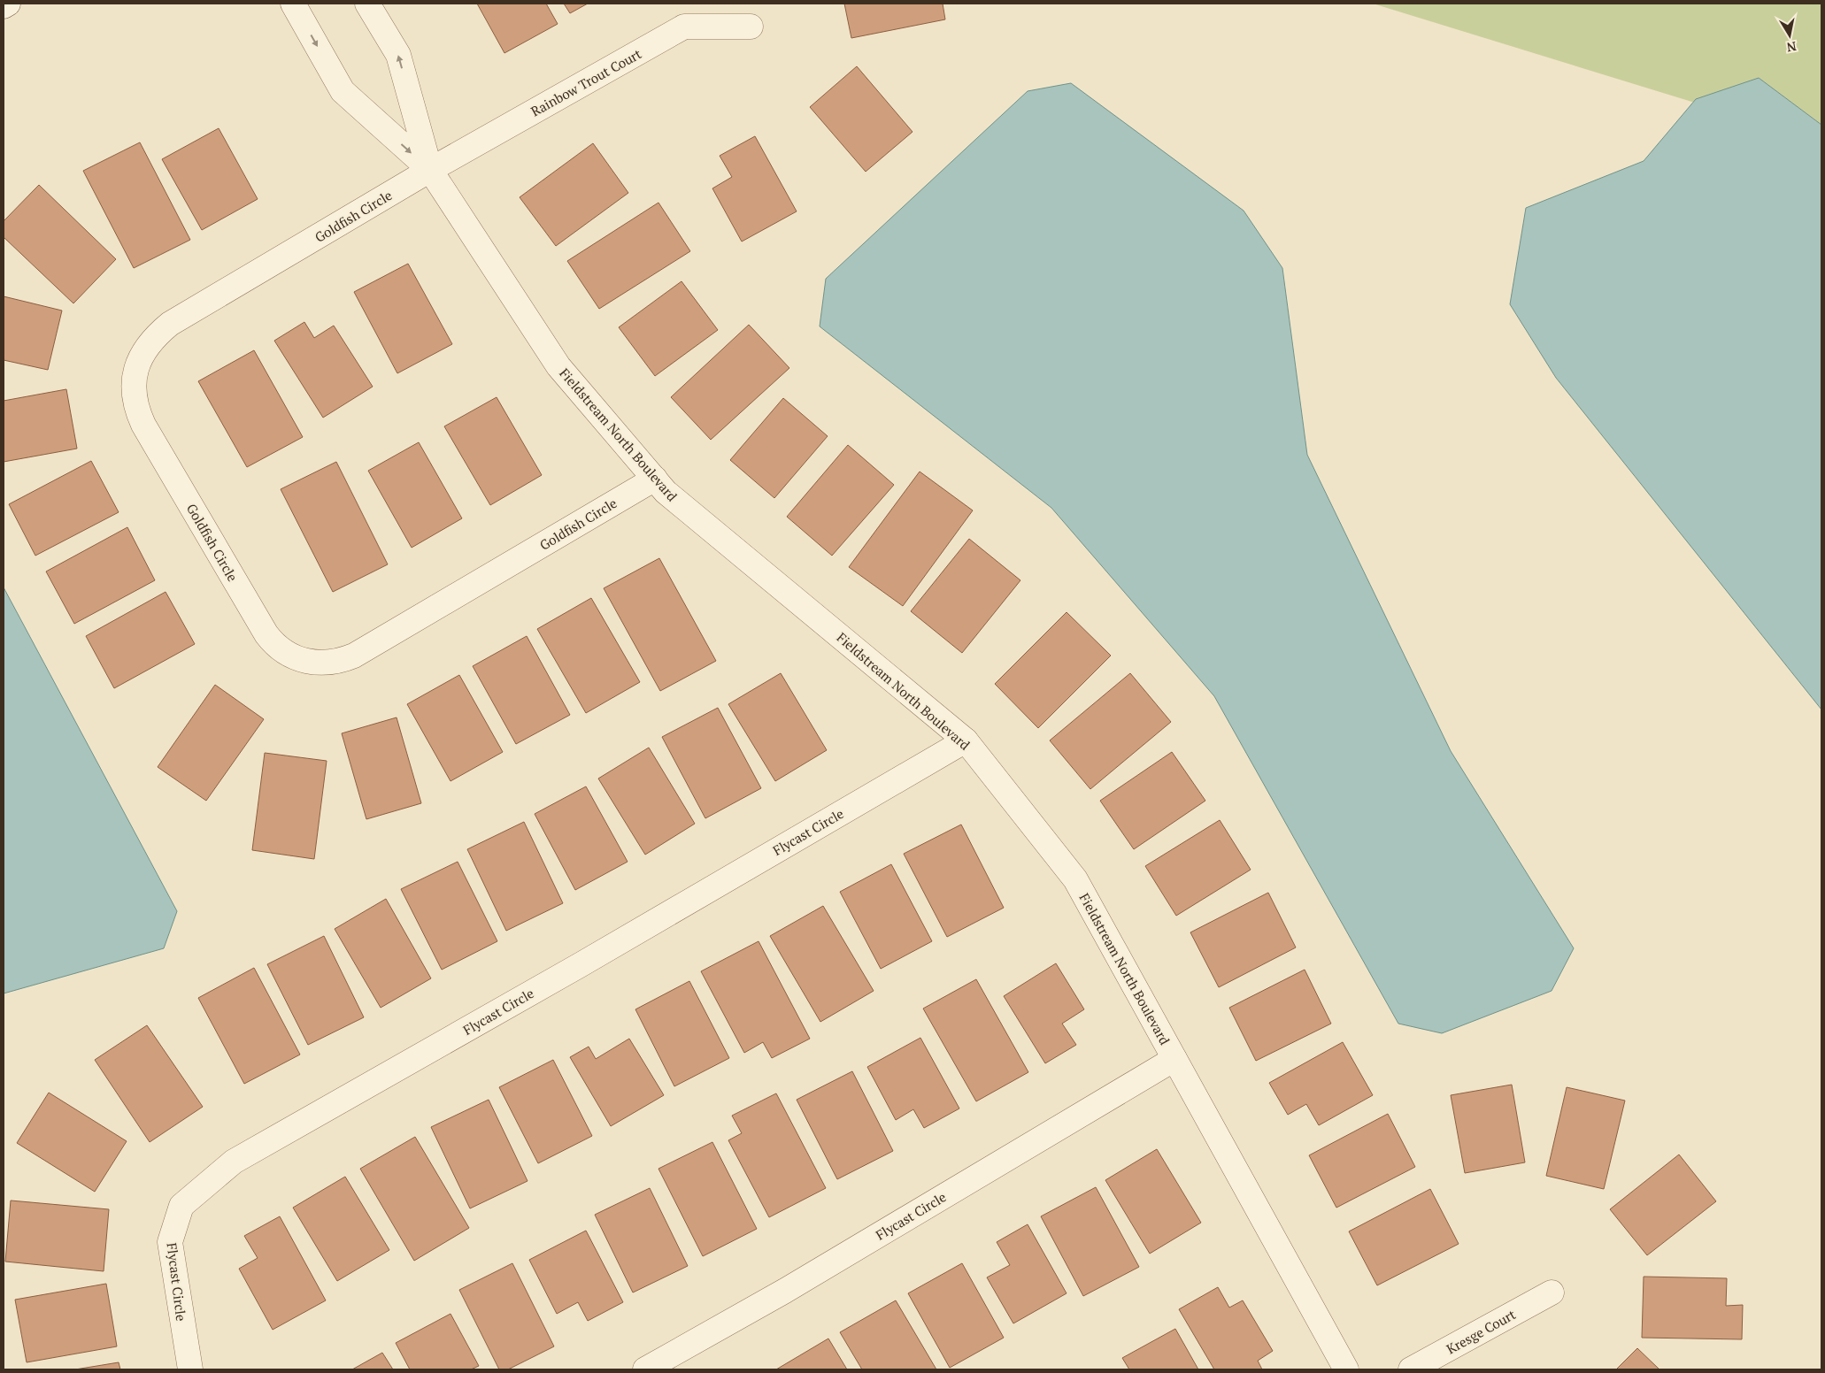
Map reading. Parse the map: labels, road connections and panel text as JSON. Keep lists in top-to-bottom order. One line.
{"streets":{"street":["Rainbow Trout Court","Goldfish Circle","Fieldstream North Boulevard","Flycast Circle","Kresge Court"]},"crossings":[["Rainbow Trout Court","Goldfish Circle"],["Rainbow Trout Court","Fieldstream North Boulevard"],["Goldfish Circle","Fieldstream North Boulevard"],["Fieldstream North Boulevard","Flycast Circle"]],"north":"bottom"}
